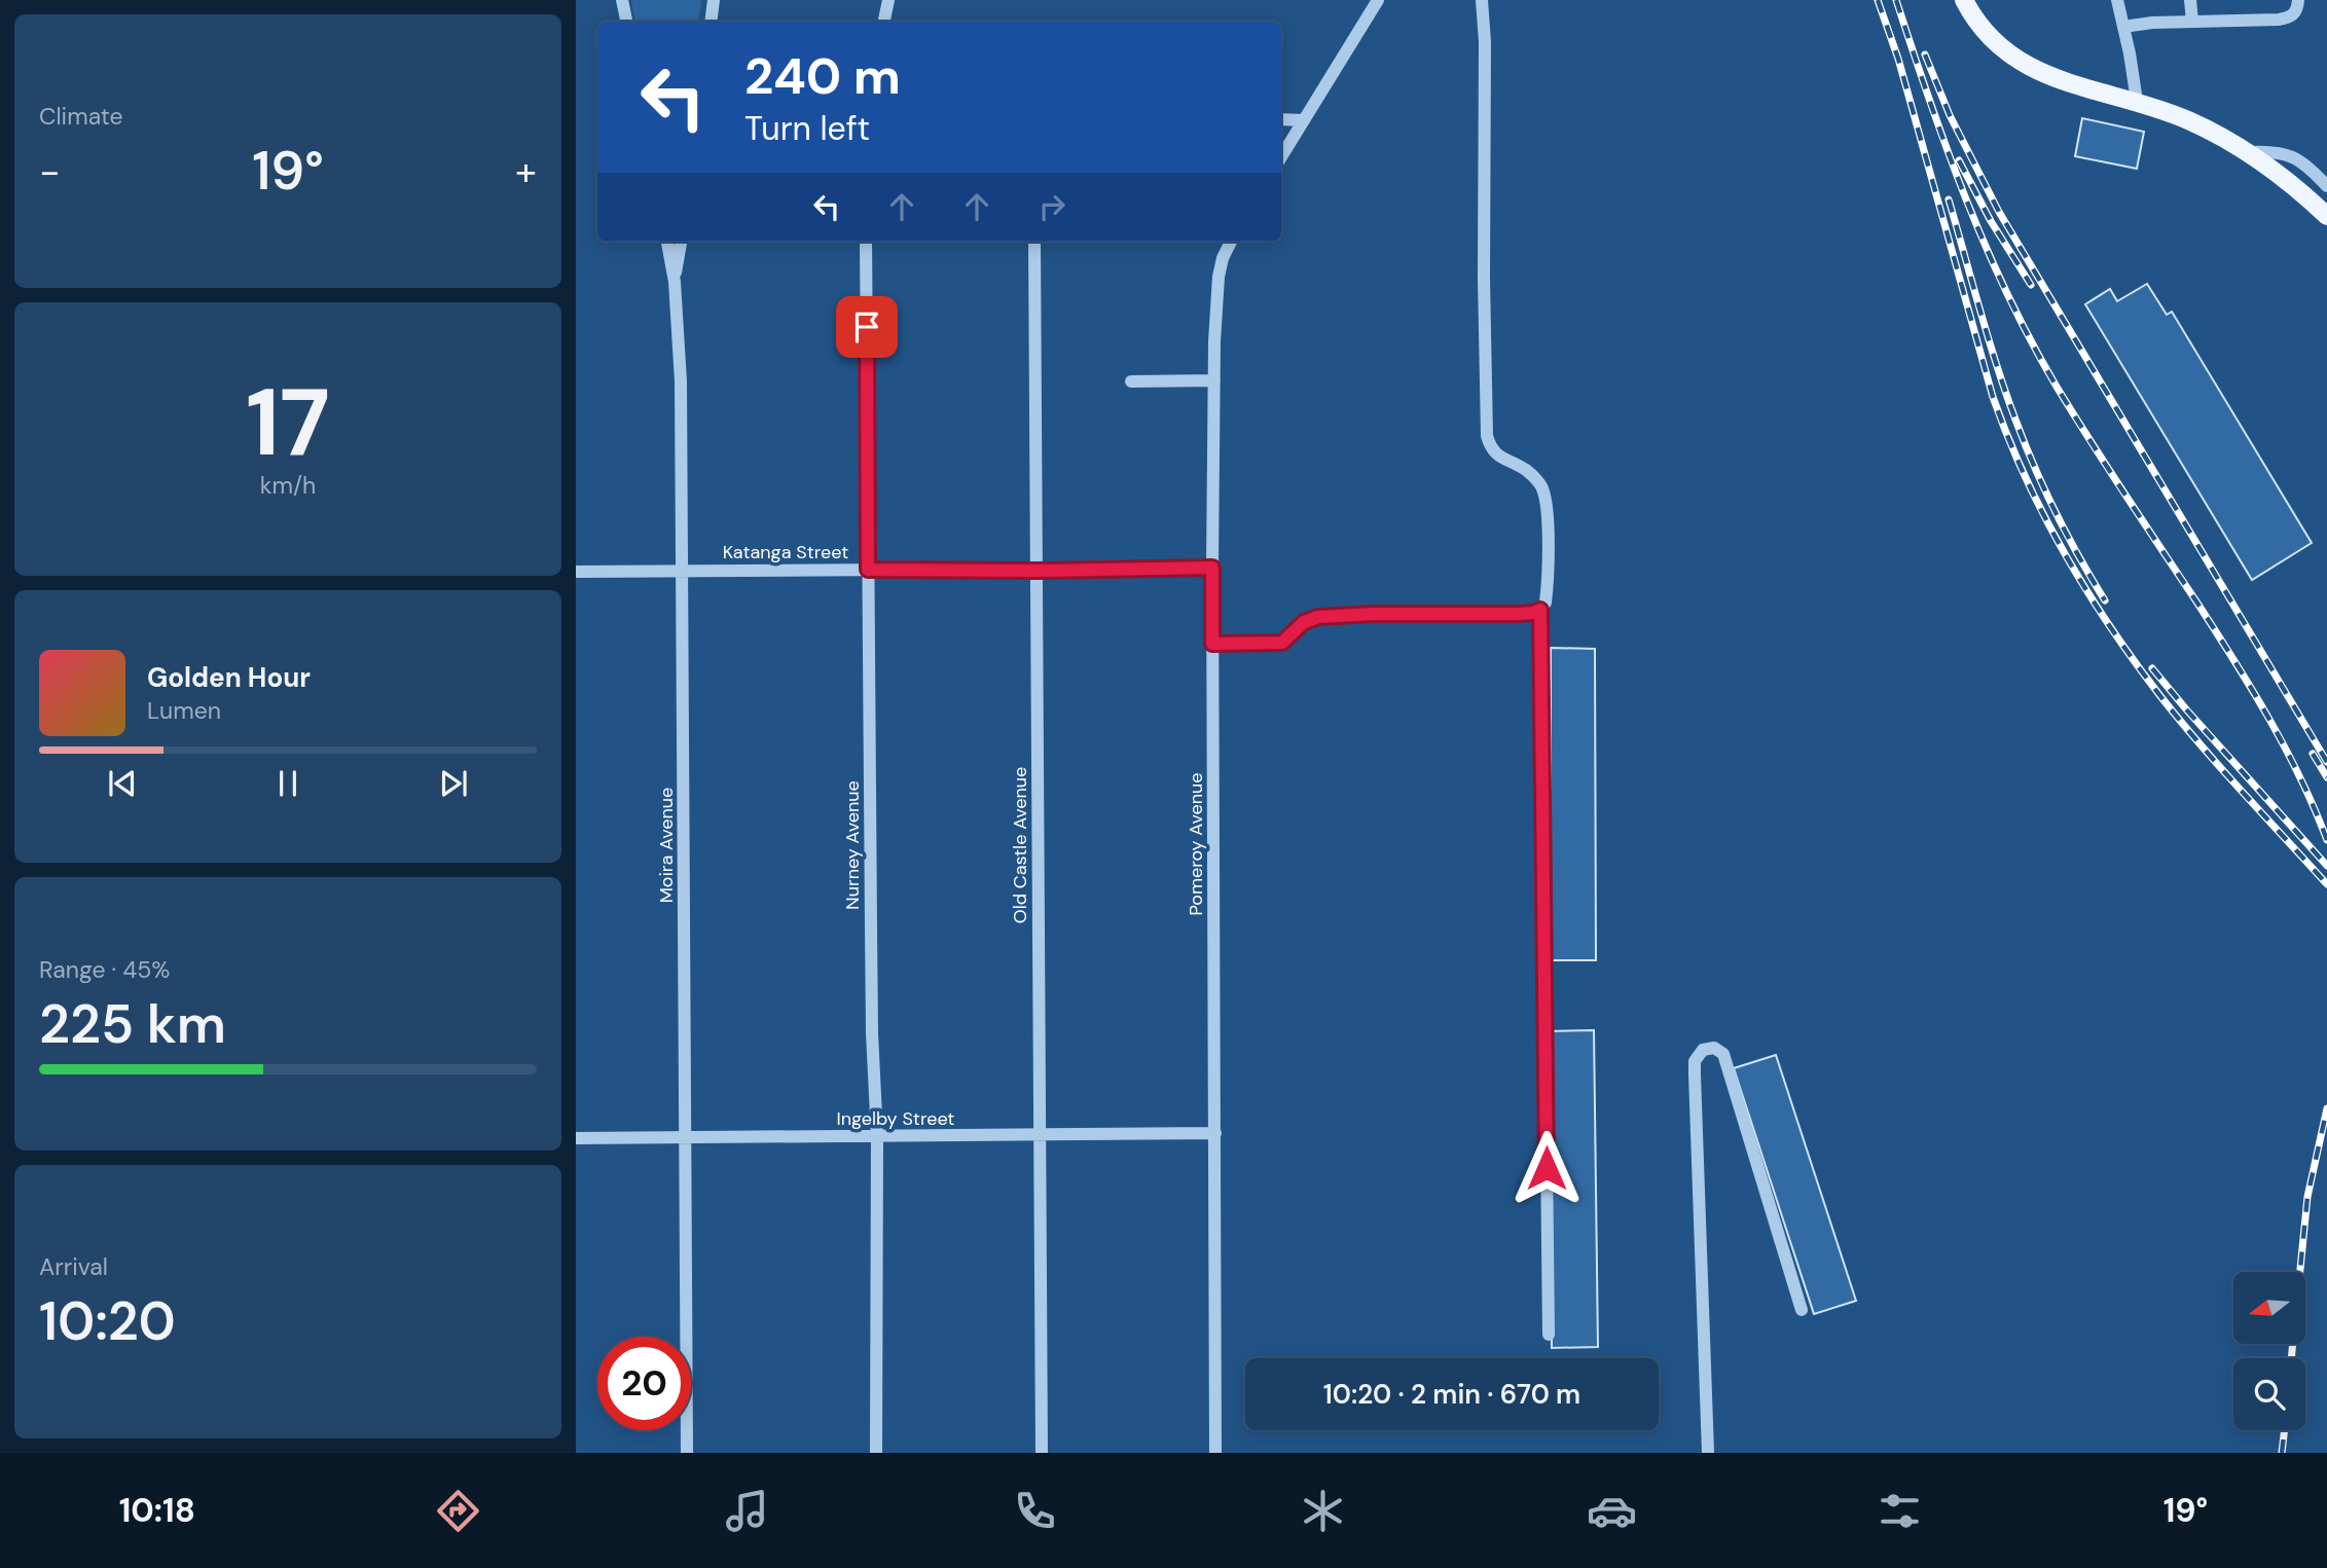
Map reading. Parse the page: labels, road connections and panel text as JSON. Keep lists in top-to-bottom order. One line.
{"streets":{"street":["Katanga Street","Pomeroy Avenue","Moira Avenue","Nurney Avenue","Old Castle Avenue","Ingelby Street"]},"crossings":[["Katanga Street","Pomeroy Avenue"],["Katanga Street","Moira Avenue"],["Katanga Street","Nurney Avenue"],["Katanga Street","Old Castle Avenue"],["Pomeroy Avenue","Ingelby Street"],["Moira Avenue","Ingelby Street"],["Nurney Avenue","Ingelby Street"],["Old Castle Avenue","Ingelby Street"]],"north":"left","page":{"tile":["Climate",["17","km/h"],["Range · 45%","225 km"],["Arrival","10:20"]],"turn":["240 m","Turn left"],"heat":["−","19°","+"],"song":["Golden Hour","Lumen"],"limit":"20","trip":"10:20 · 2 min · 670 m","tabs":["10:18","19°"]}}
